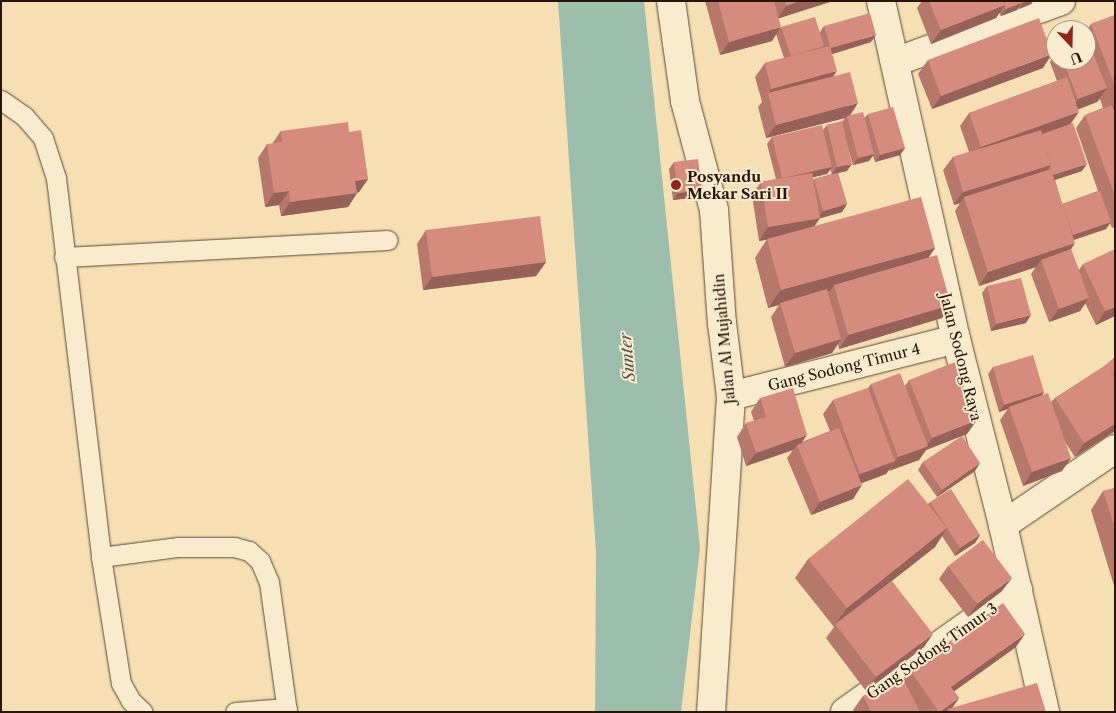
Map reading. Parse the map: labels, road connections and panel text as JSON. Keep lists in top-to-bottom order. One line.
{"streets":{"street":["Jalan Al Mujahidin","Jalan Sodong Raya","Gang Sodong Timur 4","Gang Sodong Timur 3"]},"crossings":[["Jalan Al Mujahidin","Gang Sodong Timur 4"],["Jalan Sodong Raya","Gang Sodong Timur 4"],["Jalan Sodong Raya","Gang Sodong Timur 3"]],"water":["Sunter"],"places":["Posyandu Mekar Sari II"],"north":"bottom"}
